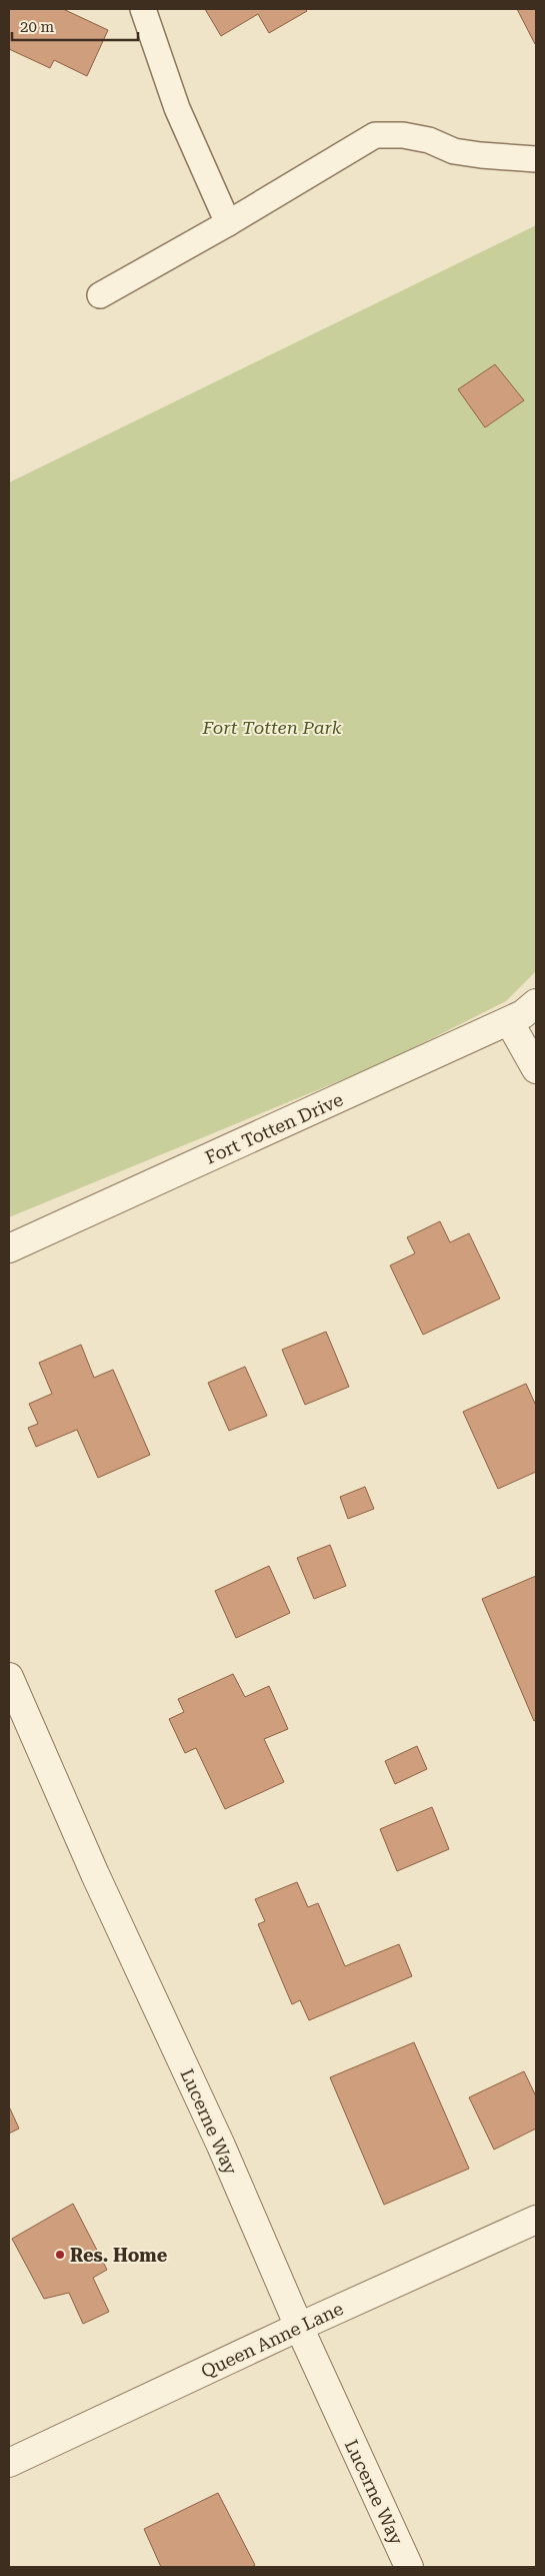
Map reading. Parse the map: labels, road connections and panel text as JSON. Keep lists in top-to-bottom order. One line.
{"streets":{"street":["Fort Totten Drive","Lucerne Way","Queen Anne Lane"]},"crossings":[["Lucerne Way","Queen Anne Lane"]],"parks":["Fort Totten Park"],"places":["Res. Home"],"scale_bar":"20 m"}
